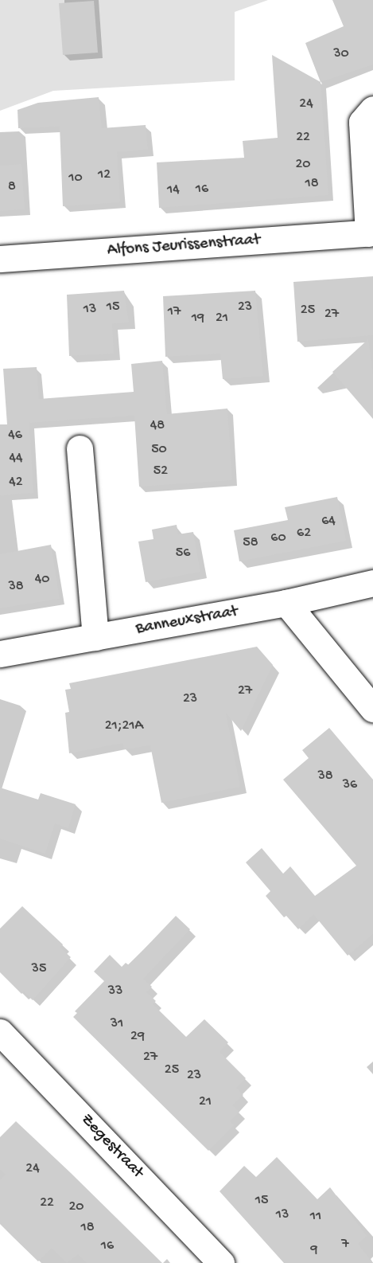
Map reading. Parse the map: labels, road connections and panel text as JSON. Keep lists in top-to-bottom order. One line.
{"streets":{"street":["Alfons Jeurissenstraat","Banneuxstraat","Zegestraat"]},"house_numbers":["30","24","22","20","12","10","18","8","16","14","15","23","13","25","17","27","19","21","48","46","50","44","52","42","64","62","60","58","56","40","38","27","23","21;21A","38","36","35","33","31","29","27","25","23","21","24","15","22","20","13","11","18","7","16","9"]}
